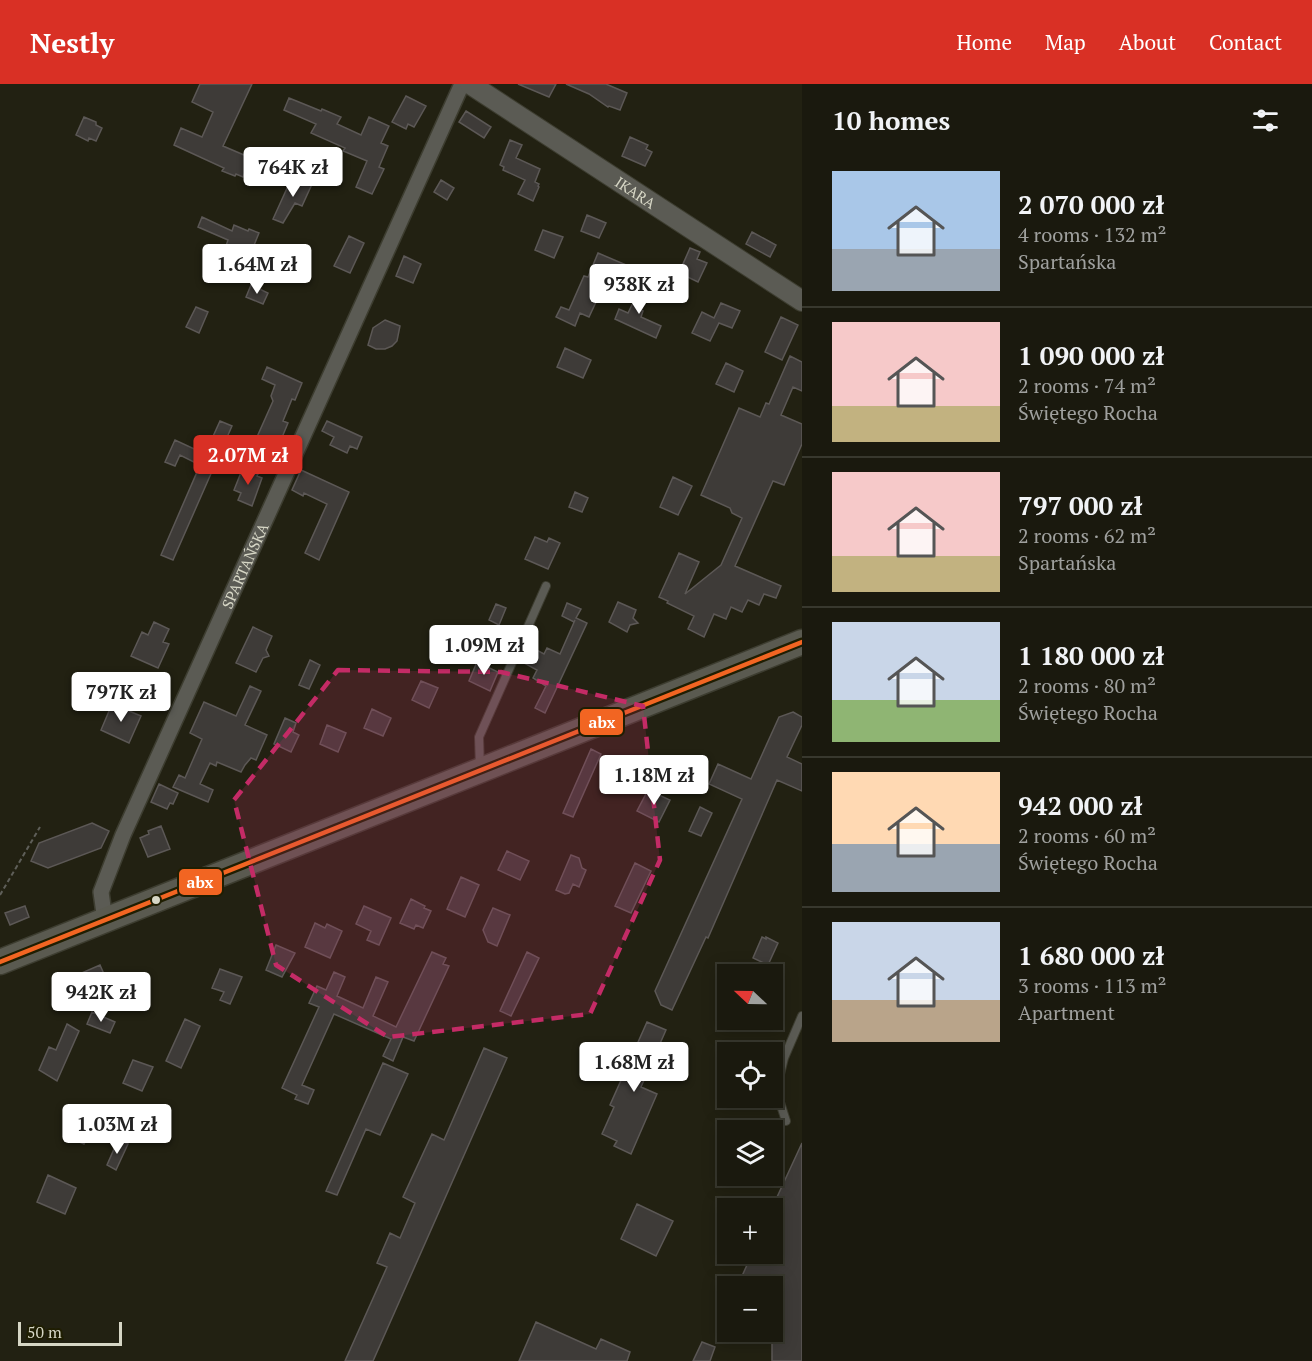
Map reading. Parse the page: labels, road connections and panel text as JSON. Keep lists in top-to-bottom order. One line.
{"streets":{"street":["IKARA","SPARTAŃSKA"]},"lines":["transit line abx"],"scale_bar":"50 m","north":"left","page":{"header":"Nestly","nav":["Home","Map","About","Contact"],"heading":"10 homes","price":["764K zł","1.64M zł","938K zł","2.07M zł","1.09M zł","797K zł","1.18M zł","942K zł","1.68M zł","1.03M zł"],"list":[{"name":"2 070 000 zł","note":"4 rooms · 132 m² · Spartańska"},{"name":"1 090 000 zł","note":"2 rooms · 74 m² · Świętego Rocha"},{"name":"797 000 zł","note":"2 rooms · 62 m² · Spartańska"},{"name":"1 180 000 zł","note":"2 rooms · 80 m² · Świętego Rocha"},{"name":"942 000 zł","note":"2 rooms · 60 m² · Świętego Rocha"},{"name":"1 680 000 zł","note":"3 rooms · 113 m² · Apartment"}],"map_buttons":["+","−"],"scale":"50 m"}}
